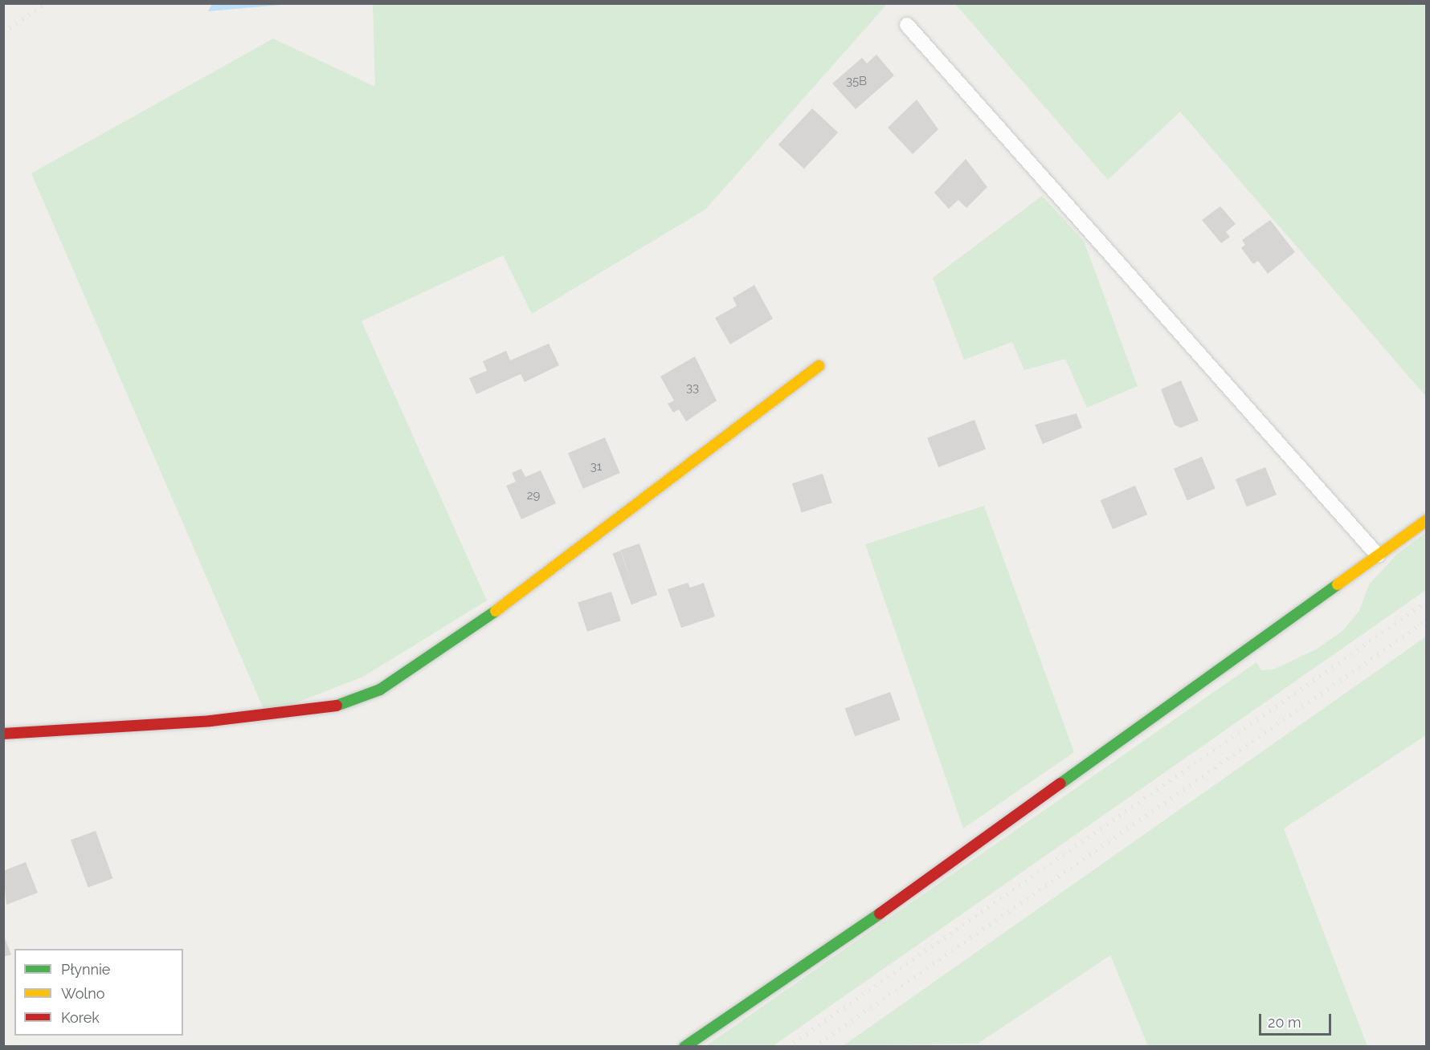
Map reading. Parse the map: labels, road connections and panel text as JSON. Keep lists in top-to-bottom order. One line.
{"house_numbers":["35B","33","31","29"],"legend":["Płynnie","Wolno","Korek"],"scale_bar":"20 m"}
